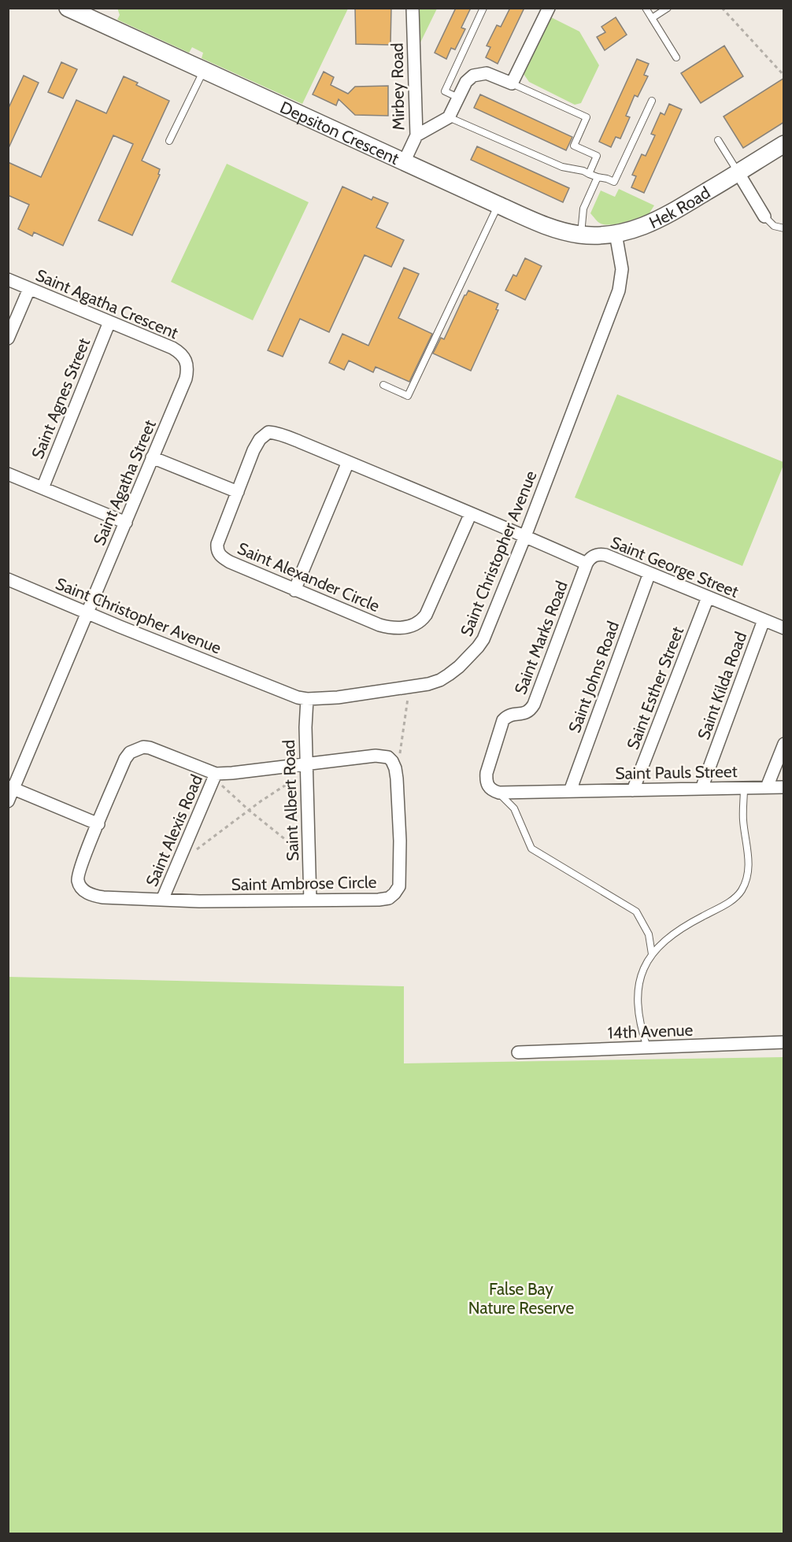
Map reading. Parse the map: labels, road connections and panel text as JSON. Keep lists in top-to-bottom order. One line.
{"streets":{"street":["Mirbey Road","Depsiton Crescent","Hek Road","Saint Agatha Crescent","Saint Agnes Street","Saint Agatha Street","Saint Christopher Avenue","Saint George Street","Saint Alexander Circle","Saint Marks Road","Saint Johns Road","Saint Kilda Road","Saint Esther Street","Saint Pauls Street","Saint Albert Road","Saint Alexis Road","Saint Ambrose Circle","14th Avenue"]},"crossings":[["Mirbey Road","Depsiton Crescent"],["Depsiton Crescent","Hek Road"],["Depsiton Crescent","Saint Christopher Avenue"],["Hek Road","Saint Christopher Avenue"],["Saint Agatha Crescent","Saint Agnes Street"],["Saint Agatha Crescent","Saint Agatha Street"],["Saint Agatha Street","Saint Christopher Avenue"],["Saint Christopher Avenue","Saint Alexander Circle"],["Saint Christopher Avenue","Saint Albert Road"],["Saint George Street","Saint Marks Road"],["Saint George Street","Saint Johns Road"],["Saint George Street","Saint Kilda Road"],["Saint George Street","Saint Esther Street"],["Saint Johns Road","Saint Pauls Street"],["Saint Kilda Road","Saint Pauls Street"],["Saint Esther Street","Saint Pauls Street"],["Saint Albert Road","Saint Ambrose Circle"],["Saint Alexis Road","Saint Ambrose Circle"]],"parks":["False Bay Nature Reserve"]}
